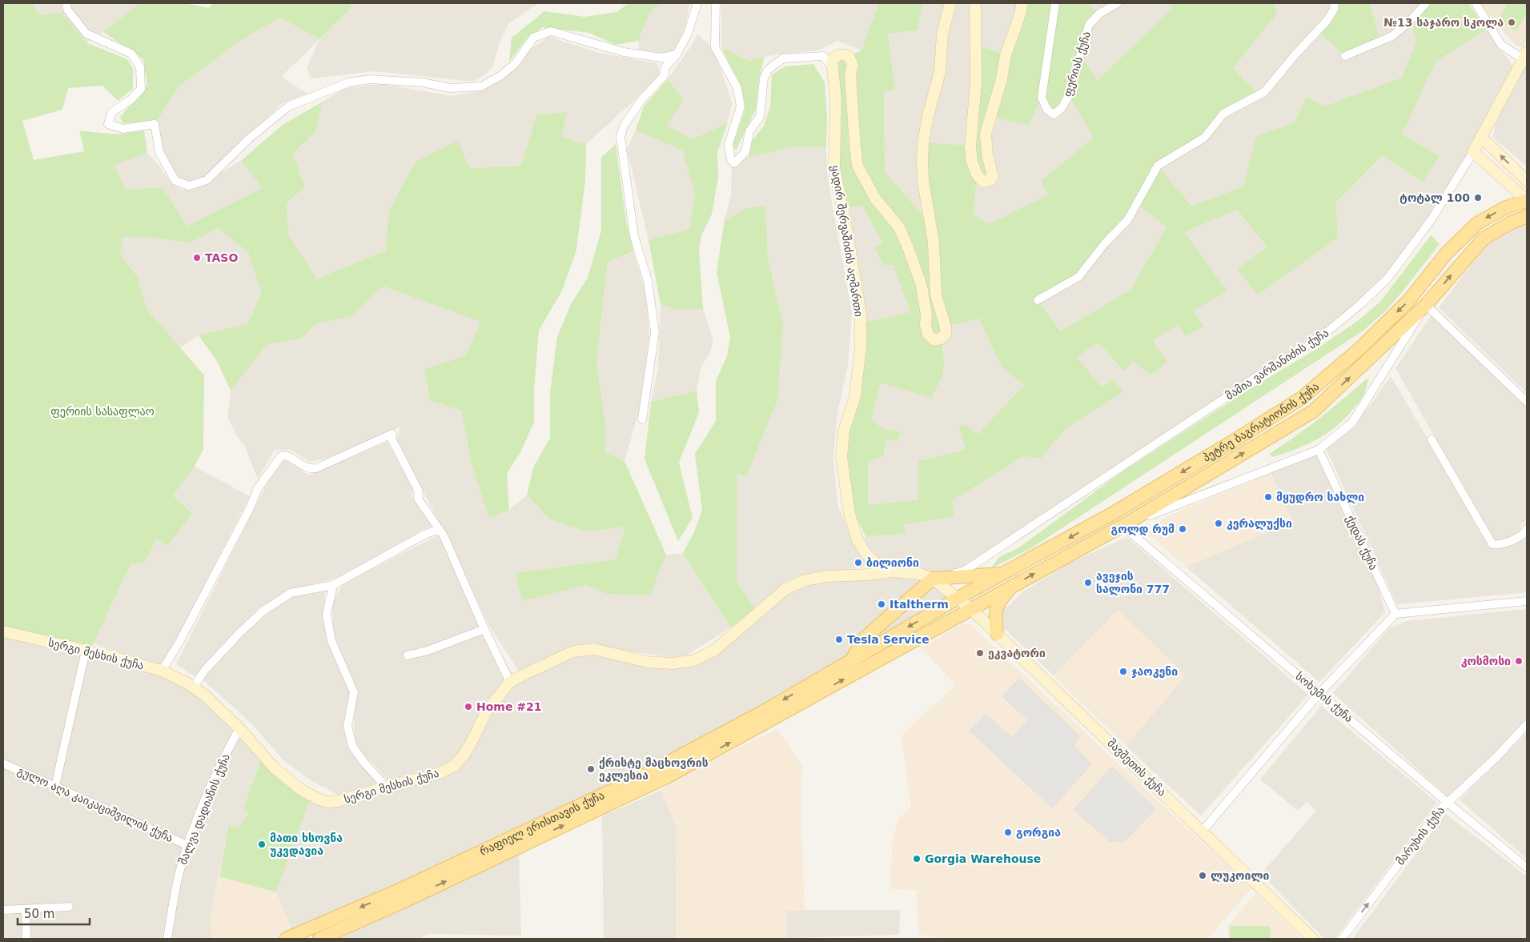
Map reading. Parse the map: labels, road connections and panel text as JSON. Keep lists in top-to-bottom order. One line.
{"streets":{"main road":["პეტრე ბაგრატიონის ქუჩა","რაფიელ ერისთავის ქუჩა"],"street":["ფერიას ქუჩა","ყადირ შერვაშიძის აღმართი","მამია ვარშანიძის ქუჩა","ქედას ქუჩა","სერგი მესხის ქუჩა","სოხუმის ქუჩა","შავშეთის ქუჩა","გულო აღა კაიკაციშვილის ქუჩა","შალვა დადიანის ქუჩა","მარუხის ქუჩა"]},"crossings":[["ყადირ შერვაშიძის აღმართი","სერგი მესხის ქუჩა"],["მამია ვარშანიძის ქუჩა","სერგი მესხის ქუჩა"],["პეტრე ბაგრატიონის ქუჩა","ქედას ქუჩა"],["პეტრე ბაგრატიონის ქუჩა","სერგი მესხის ქუჩა"],["პეტრე ბაგრატიონის ქუჩა","სოხუმის ქუჩა"],["პეტრე ბაგრატიონის ქუჩა","შავშეთის ქუჩა"],["პეტრე ბაგრატიონის ქუჩა","რაფიელ ერისთავის ქუჩა"],["სერგი მესხის ქუჩა","შავშეთის ქუჩა"],["სერგი მესხის ქუჩა","შალვა დადიანის ქუჩა"],["სერგი მესხის ქუჩა","რაფიელ ერისთავის ქუჩა"],["სოხუმის ქუჩა","მარუხის ქუჩა"],["შავშეთის ქუჩა","რაფიელ ერისთავის ქუჩა"],["გულო აღა კაიკაციშვილის ქუჩა","შალვა დადიანის ქუჩა"]],"one_way":["მარუხის ქუჩა"],"parks":["ფერიის სასაფლაო"],"places":["№13 საჯარო სკოლა","ტოტალ 100","TASO","მყუდრო სახლი","კერალუქსი","გოლდ რუმ","ბილიონი","ავეჯის სალონი 777","Italtherm","Tesla Service","ეკვატორი","კოსმოსი","ჯაოკენი","Home #21","ქრისტე მაცხოვრის ეკლესია","გორგია","მათი ხსოვნა უკვდავია","Gorgia Warehouse","ლუკოილი"],"scale_bar":"50 m"}
